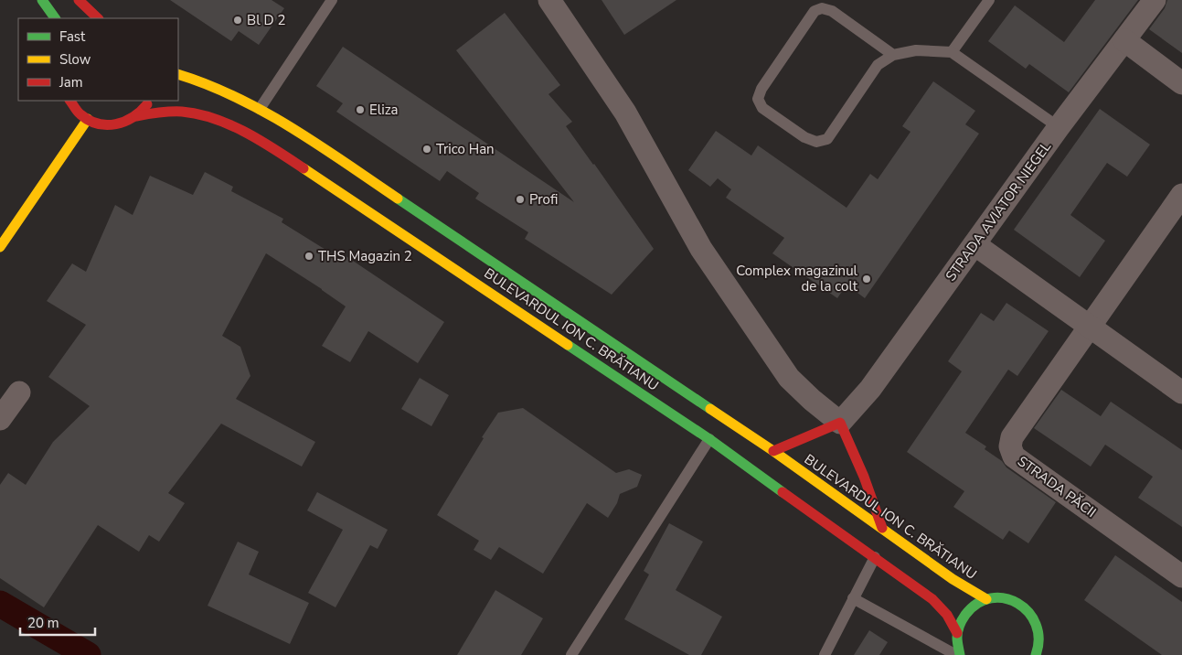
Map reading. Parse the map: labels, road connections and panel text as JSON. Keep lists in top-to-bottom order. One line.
{"streets":{"main road":["BULEVARDUL ION C. BRĂTIANU"],"street":["STRADA AVIATOR NIEGEL","STRADA PĂCII"]},"places":["Bl D 2","Eliza","Trico Han","Profi","THS Magazin 2","Complex magazinul de la colt"],"legend":["Fast","Slow","Jam"],"scale_bar":"20 m"}
